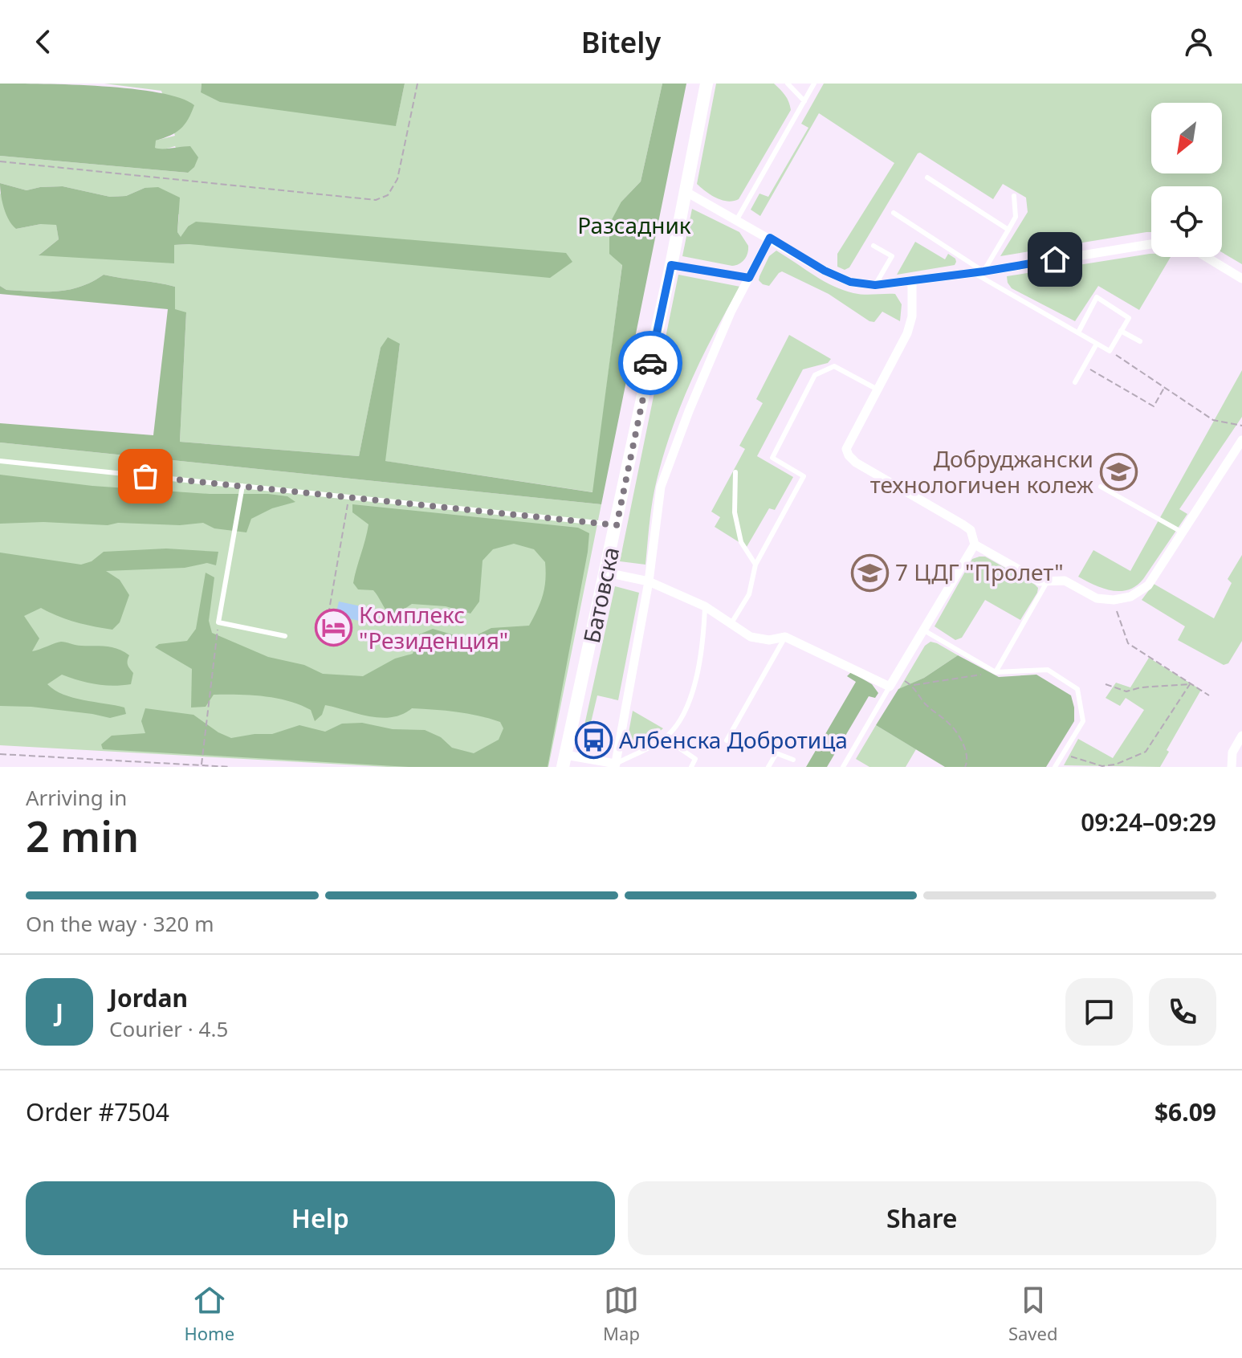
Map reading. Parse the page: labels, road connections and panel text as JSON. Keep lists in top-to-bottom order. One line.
{"streets":{"street":["Батовска"]},"parks":["Разсадник"],"places":{"school or university":["Добруджански технологичен колеж","7 ЦДГ \"Пролет\""],"hotel":["Комплекс \"Резиденция\""],"bus stop":["Албенска Добротица"]},"north":"bottom left","page":{"header":"Bitely","heading":["2 min","Arriving in","09:24–09:29"],"panel":["Jordan","Courier · 4.5","Order #7504","$6.09"],"bar":"On the way · 320 m","round":"J","buttons":["Help","Share"],"tabs":["Home","Map","Saved"]}}
